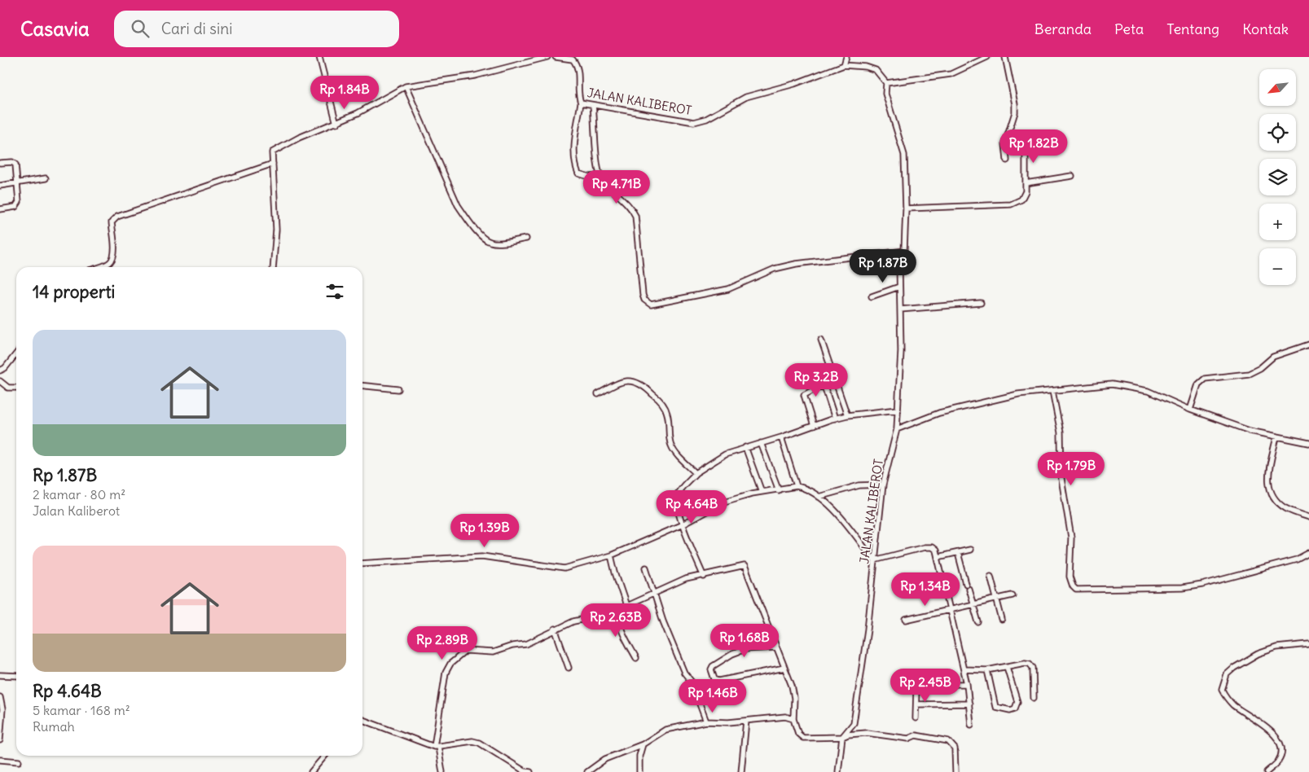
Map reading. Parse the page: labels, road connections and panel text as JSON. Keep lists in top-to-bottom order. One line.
{"streets":{"street":["JALAN KALIBEROT"]},"north":"bottom left","page":{"header":"Casavia","search":"Cari di sini","nav":["Beranda","Peta","Tentang","Kontak"],"map_buttons":["+","−"],"price":["Rp 1.84B","Rp 1.82B","Rp 4.71B","Rp 1.87B","Rp 3.2B","Rp 1.79B","Rp 4.64B","Rp 1.39B","Rp 1.34B","Rp 2.63B","Rp 1.68B","Rp 2.89B","Rp 2.45B","Rp 1.46B"],"heading":"14 properti","list":[{"name":"Rp 1.87B","note":"2 kamar · 80 m² · Jalan Kaliberot"},{"name":"Rp 4.64B","note":"5 kamar · 168 m² · Rumah"}]}}
